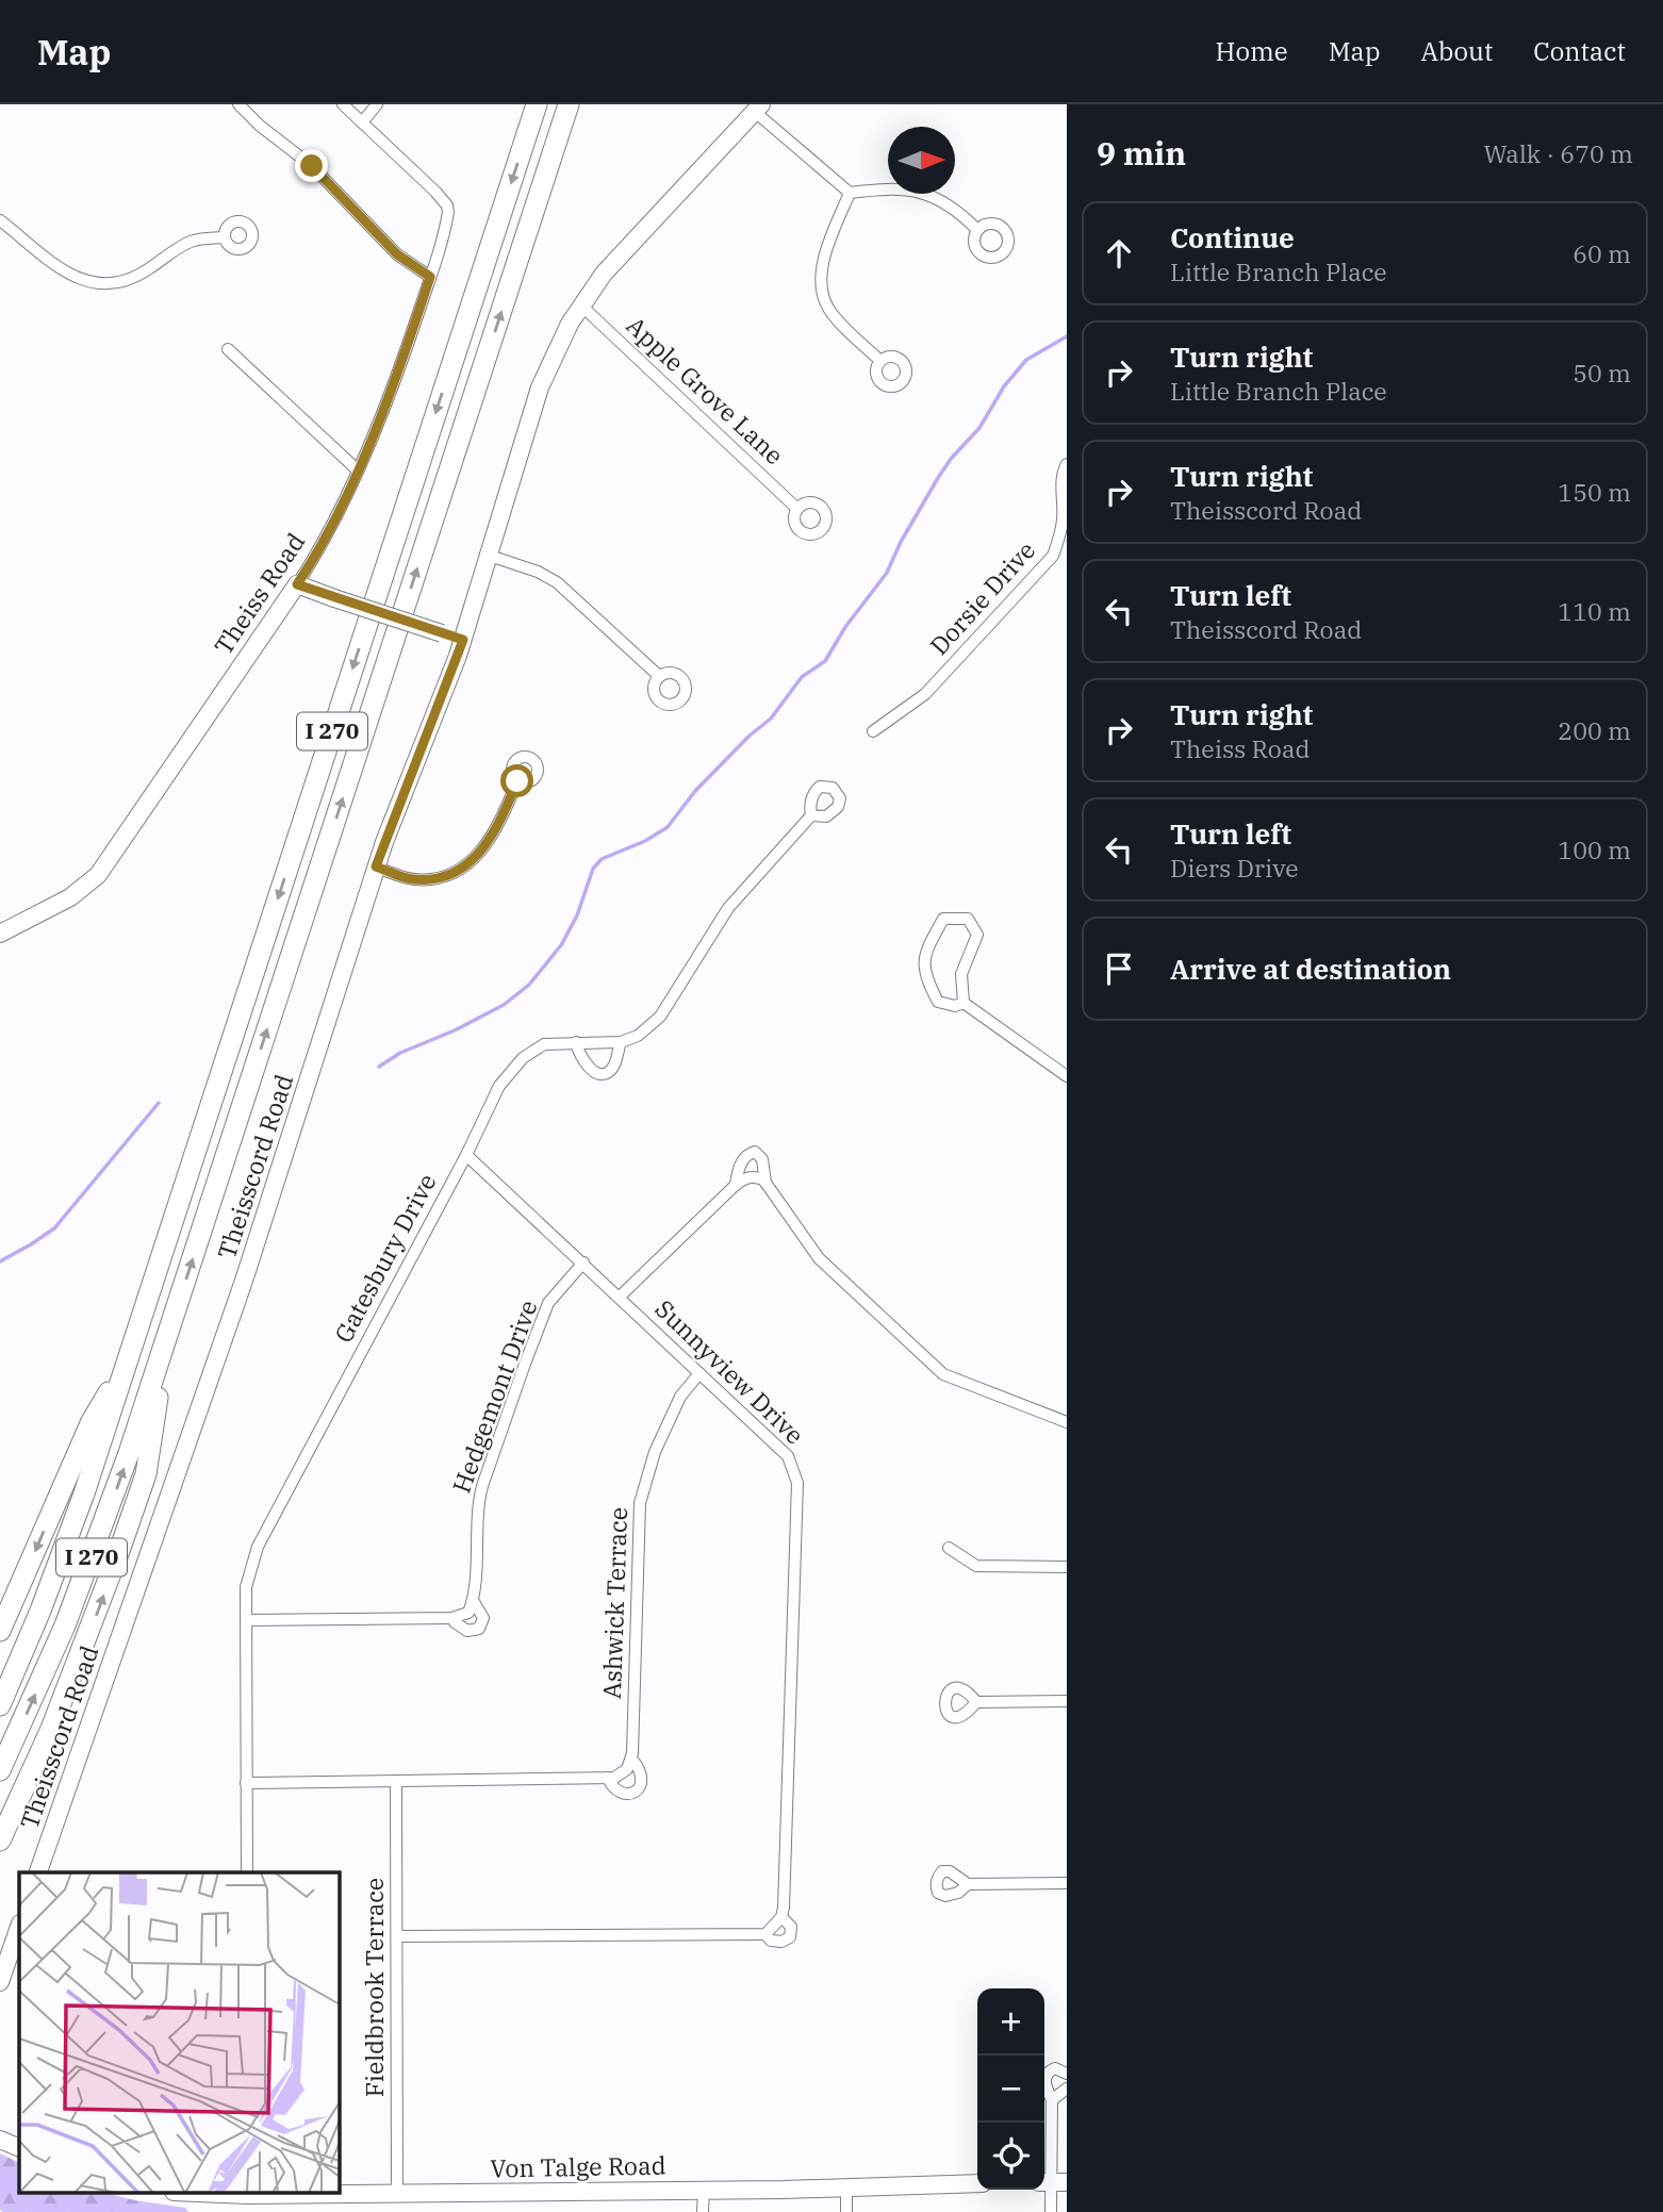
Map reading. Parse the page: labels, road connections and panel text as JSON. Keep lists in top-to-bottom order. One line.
{"streets":{"highway":["I 270"],"street":["Apple Grove Lane","Theiss Road","Dorsie Drive","Theisscord Road","Gatesbury Drive","Sunnyview Drive","Hedgemont Drive","Ashwick Terrace","Fieldbrook Terrace","Von Talge Road"]},"crossings":[["Gatesbury Drive","Sunnyview Drive"],["Gatesbury Drive","Hedgemont Drive"],["Gatesbury Drive","Ashwick Terrace"],["Sunnyview Drive","Hedgemont Drive"],["Sunnyview Drive","Ashwick Terrace"],["Sunnyview Drive","Fieldbrook Terrace"],["Ashwick Terrace","Fieldbrook Terrace"],["Fieldbrook Terrace","Von Talge Road"]],"north":"right","page":{"header":"Map","nav":["Home","Map","About","Contact"],"heading":["9 min","Walk · 670 m"],"list":[["Continue","Little Branch Place","60 m"],["Turn right","Little Branch Place","50 m"],["Turn right","Theisscord Road","150 m"],["Turn left","Theisscord Road","110 m"],["Turn right","Theiss Road","200 m"],["Turn left","Diers Drive","100 m"],"Arrive at destination"],"map_buttons":["+","−"]}}
